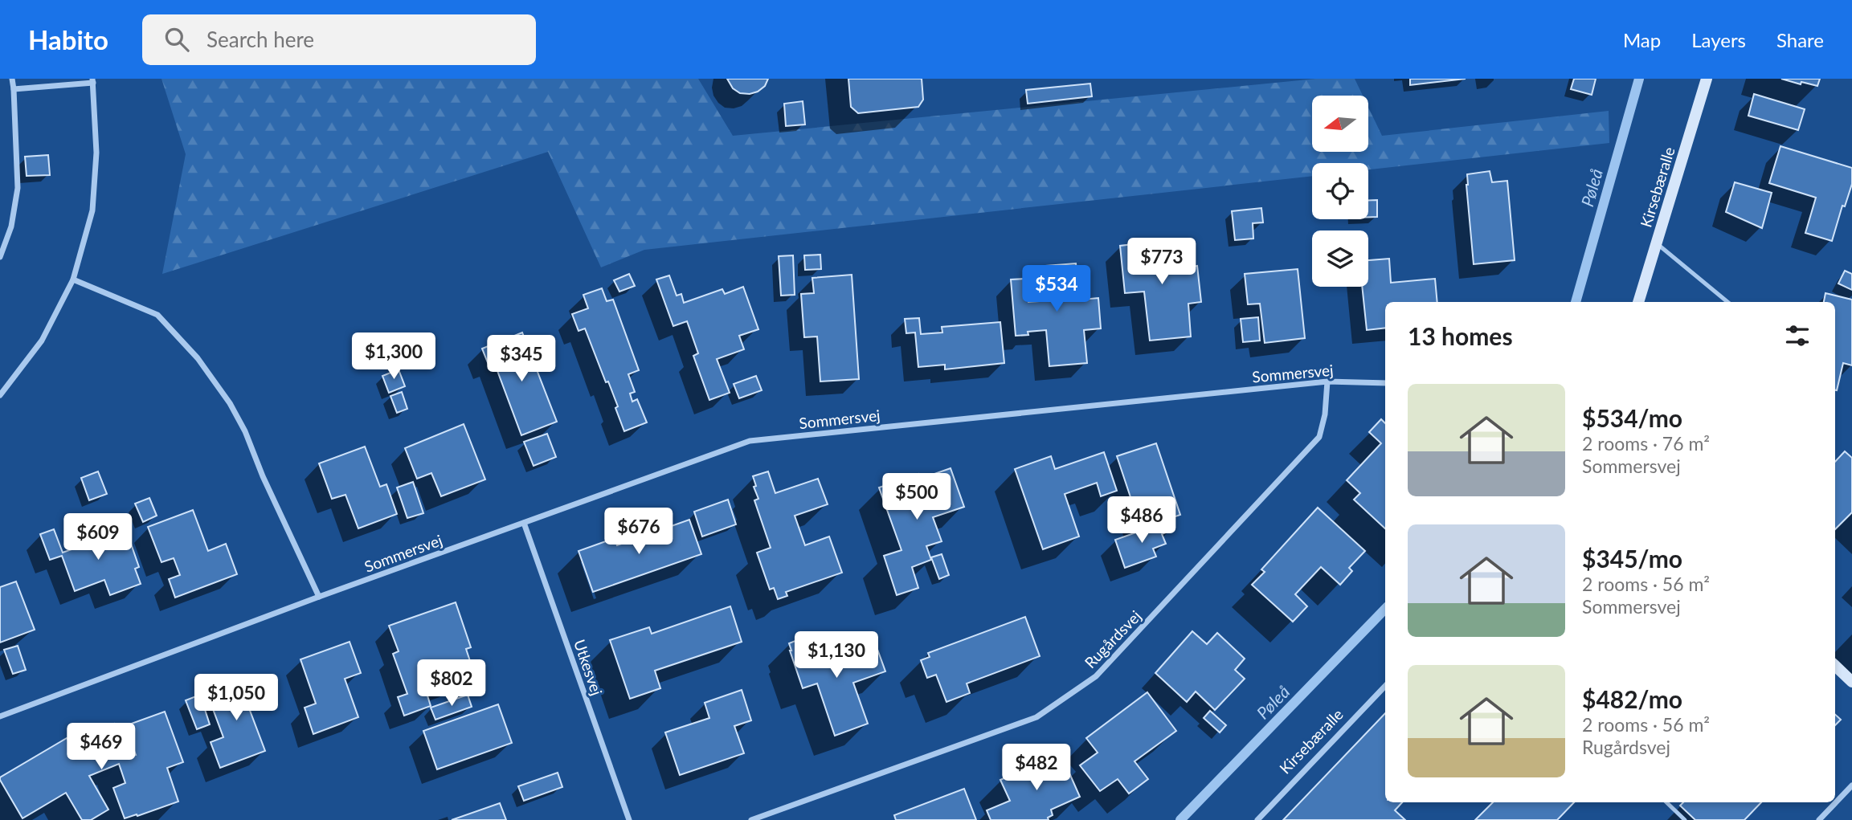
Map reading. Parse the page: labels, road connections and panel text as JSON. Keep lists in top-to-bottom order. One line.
{"streets":{"street":["Kirsebæralle","Sommersvej","Rugårdsvej","Utkesvej"]},"crossings":[["Sommersvej","Rugårdsvej"],["Sommersvej","Utkesvej"]],"water":["Pøleå"],"north":"left","page":{"header":"Habito","search":"Search here","nav":["Map","Layers","Share"],"price":["$773","$534","$1,300","$345","$500","$486","$676","$609","$1,130","$802","$1,050","$469","$482"],"heading":"13 homes","list":[{"name":"$534/mo","note":"2 rooms · 76 m² · Sommersvej"},{"name":"$345/mo","note":"2 rooms · 56 m² · Sommersvej"},{"name":"$482/mo","note":"2 rooms · 56 m² · Rugårdsvej"}]}}
